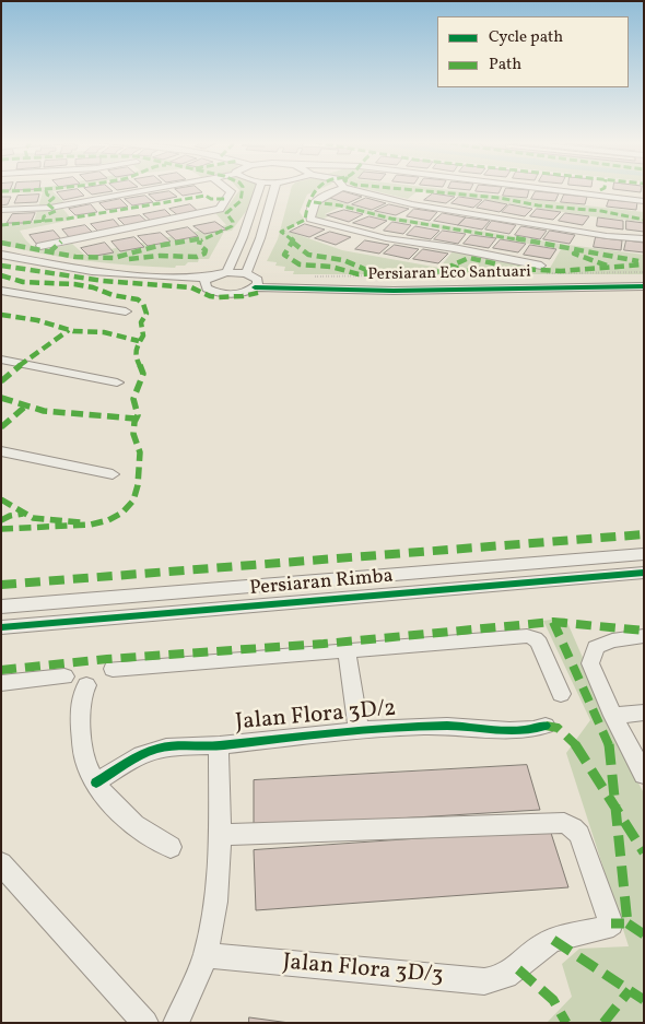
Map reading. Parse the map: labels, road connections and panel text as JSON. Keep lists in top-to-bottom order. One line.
{"streets":{"street":["Persiaran Eco Santuari","Persiaran Rimba","Jalan Flora 3D/2","Jalan Flora 3D/3"]},"legend":["Cycle path","Path"]}
